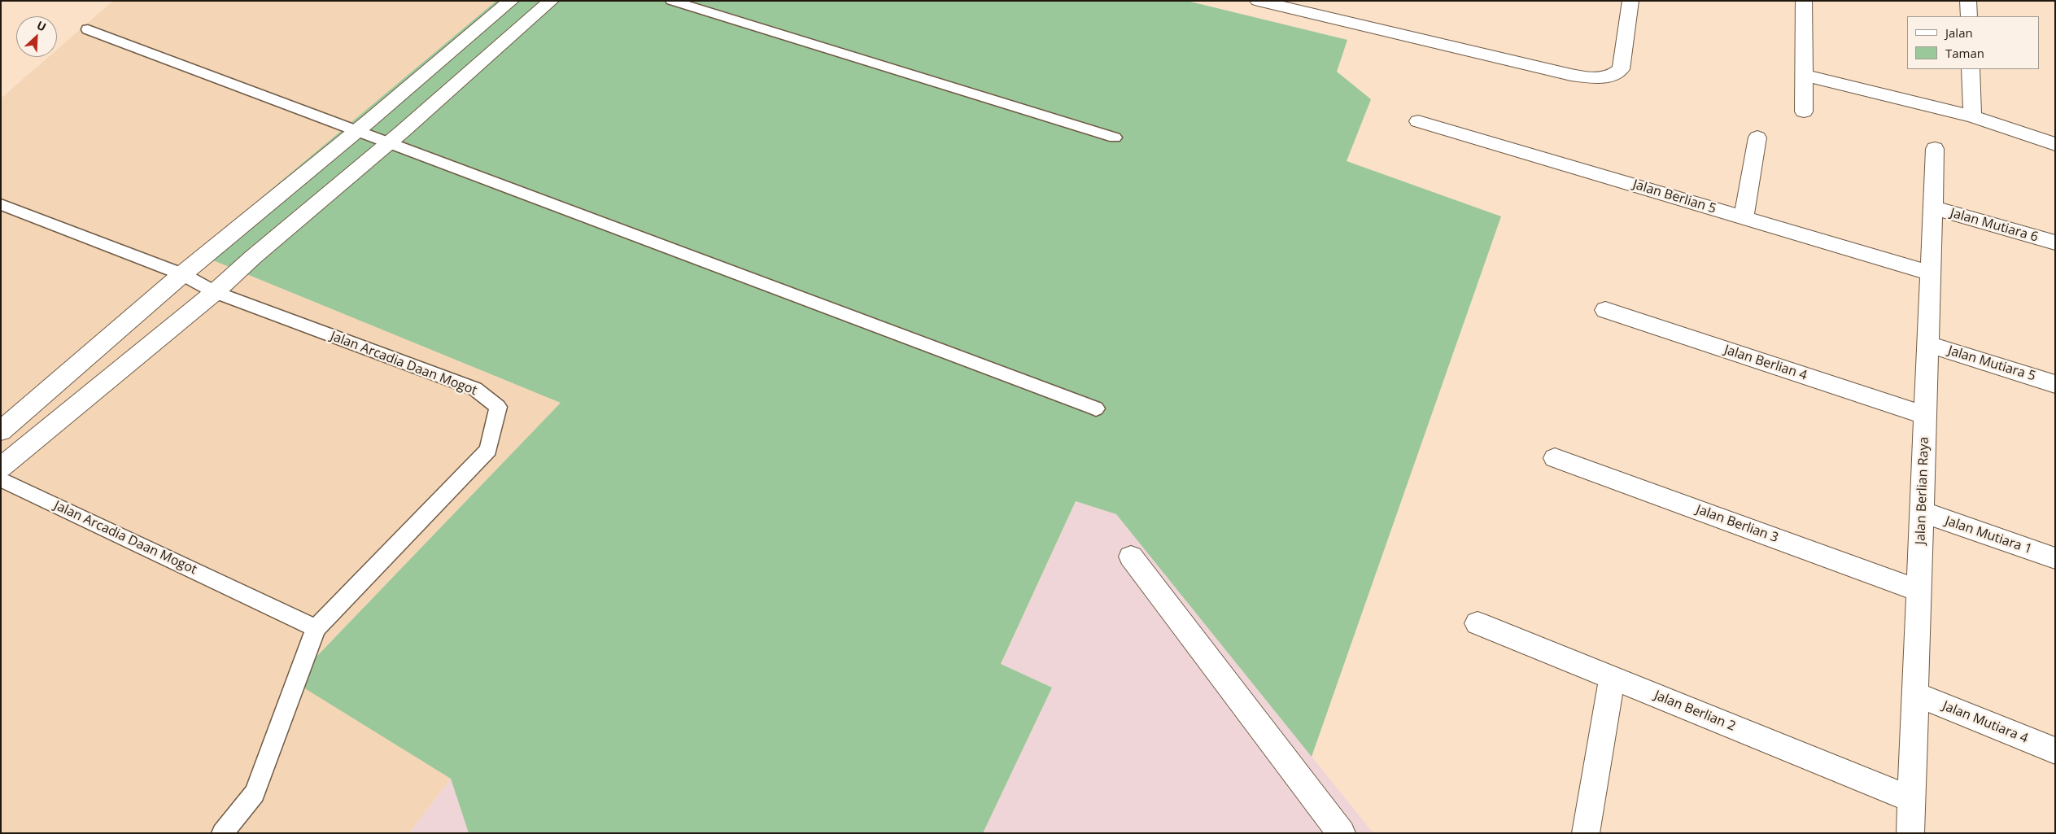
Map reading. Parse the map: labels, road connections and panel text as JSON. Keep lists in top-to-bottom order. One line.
{"streets":{"street":["Jalan Berlian 5","Jalan Mutiara 6","Jalan Berlian 4","Jalan Mutiara 5","Jalan Berlian Raya","Jalan Berlian 3","Jalan Mutiara 1","Jalan Berlian 2","Jalan Mutiara 4"],"lane":["Jalan Arcadia Daan Mogot"]},"crossings":[["Jalan Berlian 5","Jalan Berlian Raya"],["Jalan Mutiara 6","Jalan Berlian Raya"],["Jalan Berlian 4","Jalan Berlian Raya"],["Jalan Mutiara 5","Jalan Berlian Raya"],["Jalan Berlian Raya","Jalan Berlian 3"],["Jalan Berlian Raya","Jalan Mutiara 1"],["Jalan Berlian Raya","Jalan Berlian 2"],["Jalan Berlian Raya","Jalan Mutiara 4"]],"legend":["Jalan","Taman"],"north":"top right"}
